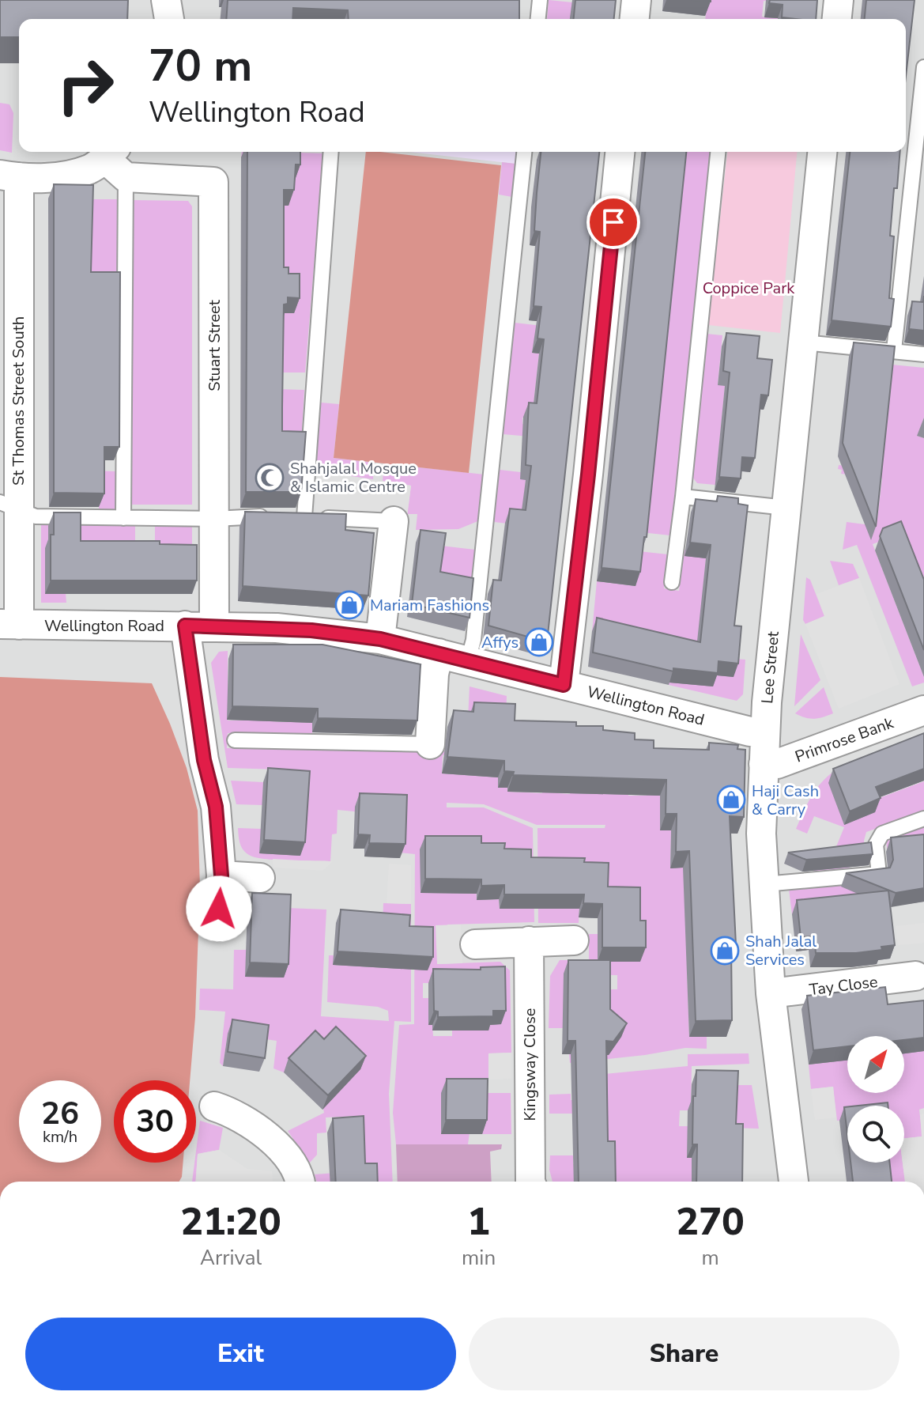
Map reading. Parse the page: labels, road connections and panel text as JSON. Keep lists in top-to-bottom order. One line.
{"streets":{"street":["Stuart Street","St Thomas Street South","Wellington Road","Lee Street","Primrose Bank","Tay Close","Kingsway Close"]},"crossings":[["Stuart Street","Wellington Road"],["St Thomas Street South","Wellington Road"],["Wellington Road","Lee Street"],["Lee Street","Primrose Bank"],["Lee Street","Tay Close"]],"parks":["Coppice Park"],"places":{"mosque":["Shahjalal Mosque & Islamic Centre"],"shop":["Mariam Fashions","Affys","Haji Cash & Carry","Shah Jalal Services"]},"north":"top right","page":{"turn":["70 m","Wellington Road"],"speed":"26 km/h","limit":"30","eta":["21:20","Arrival","1","min","270","m"],"buttons":["Exit","Share"]}}
